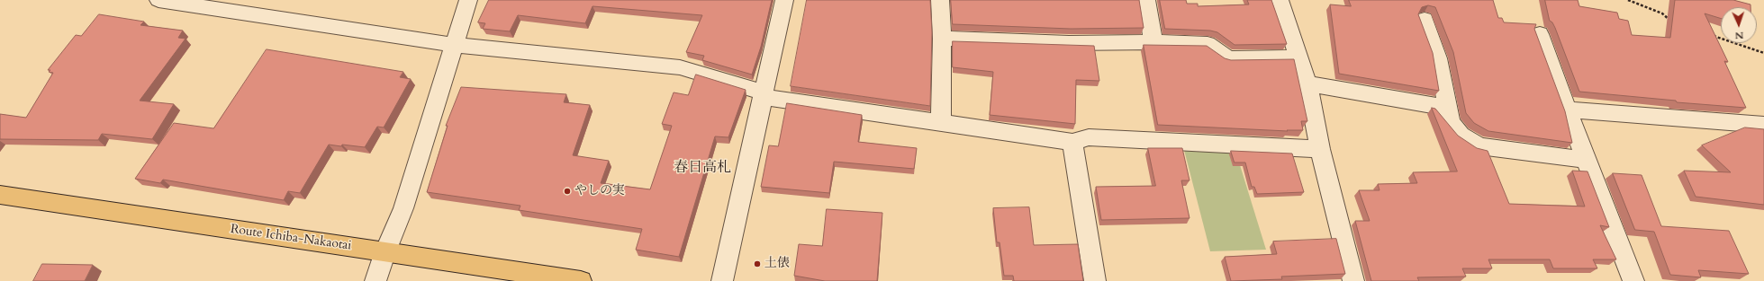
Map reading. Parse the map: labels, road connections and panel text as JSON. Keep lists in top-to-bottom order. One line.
{"streets":{"main road":["Route Ichiba-Nakaotai"]},"districts":["春日高札"],"places":["やしの実","土俵"],"north":"bottom"}
